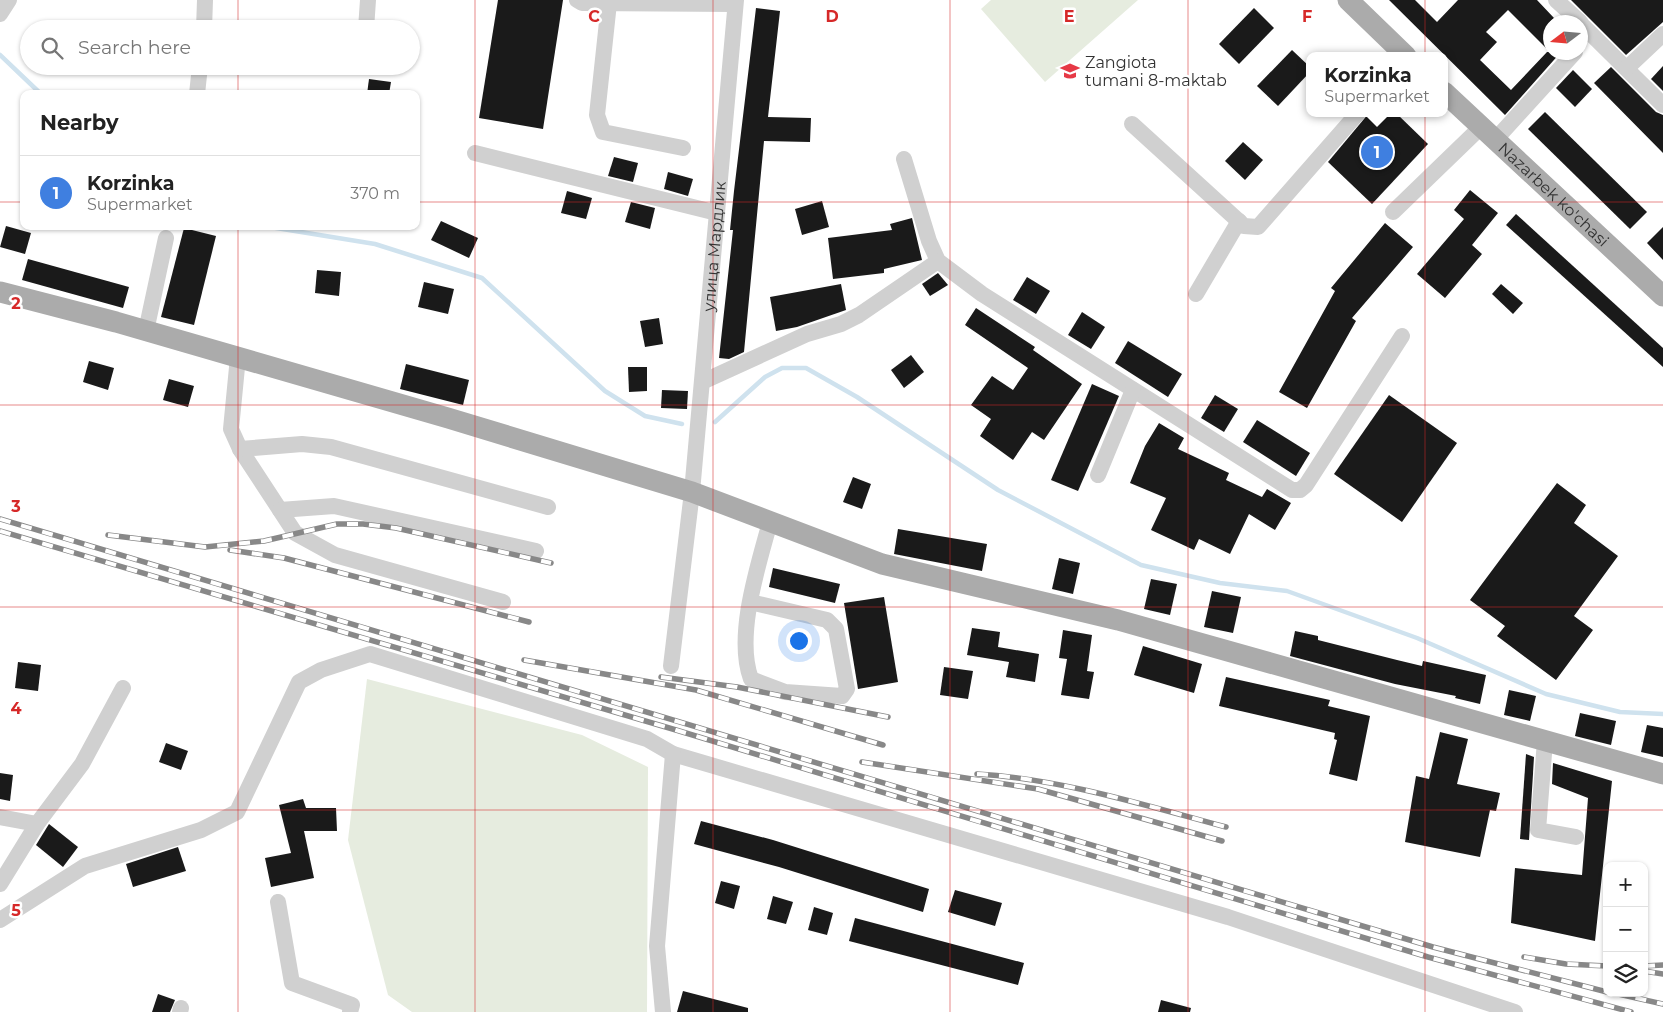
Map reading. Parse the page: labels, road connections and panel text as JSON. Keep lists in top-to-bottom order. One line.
{"streets":{"main road":["Nazarbek ko'chasi"],"street":["улица Мардлик"]},"places":{"school or university":["Zangiota tumani 8-maktab"]},"north":"left","page":{"search":"Search here","popup":["Korzinka","Supermarket"],"heading":"Nearby","pins":"1","list":[{"mark":"1","name":"Korzinka","note":"Supermarket","value":"370 m"}],"map_buttons":["+","−"]},"grid":{"columns":["C","D","E","F"],"rows":["2","3","4","5"]}}
